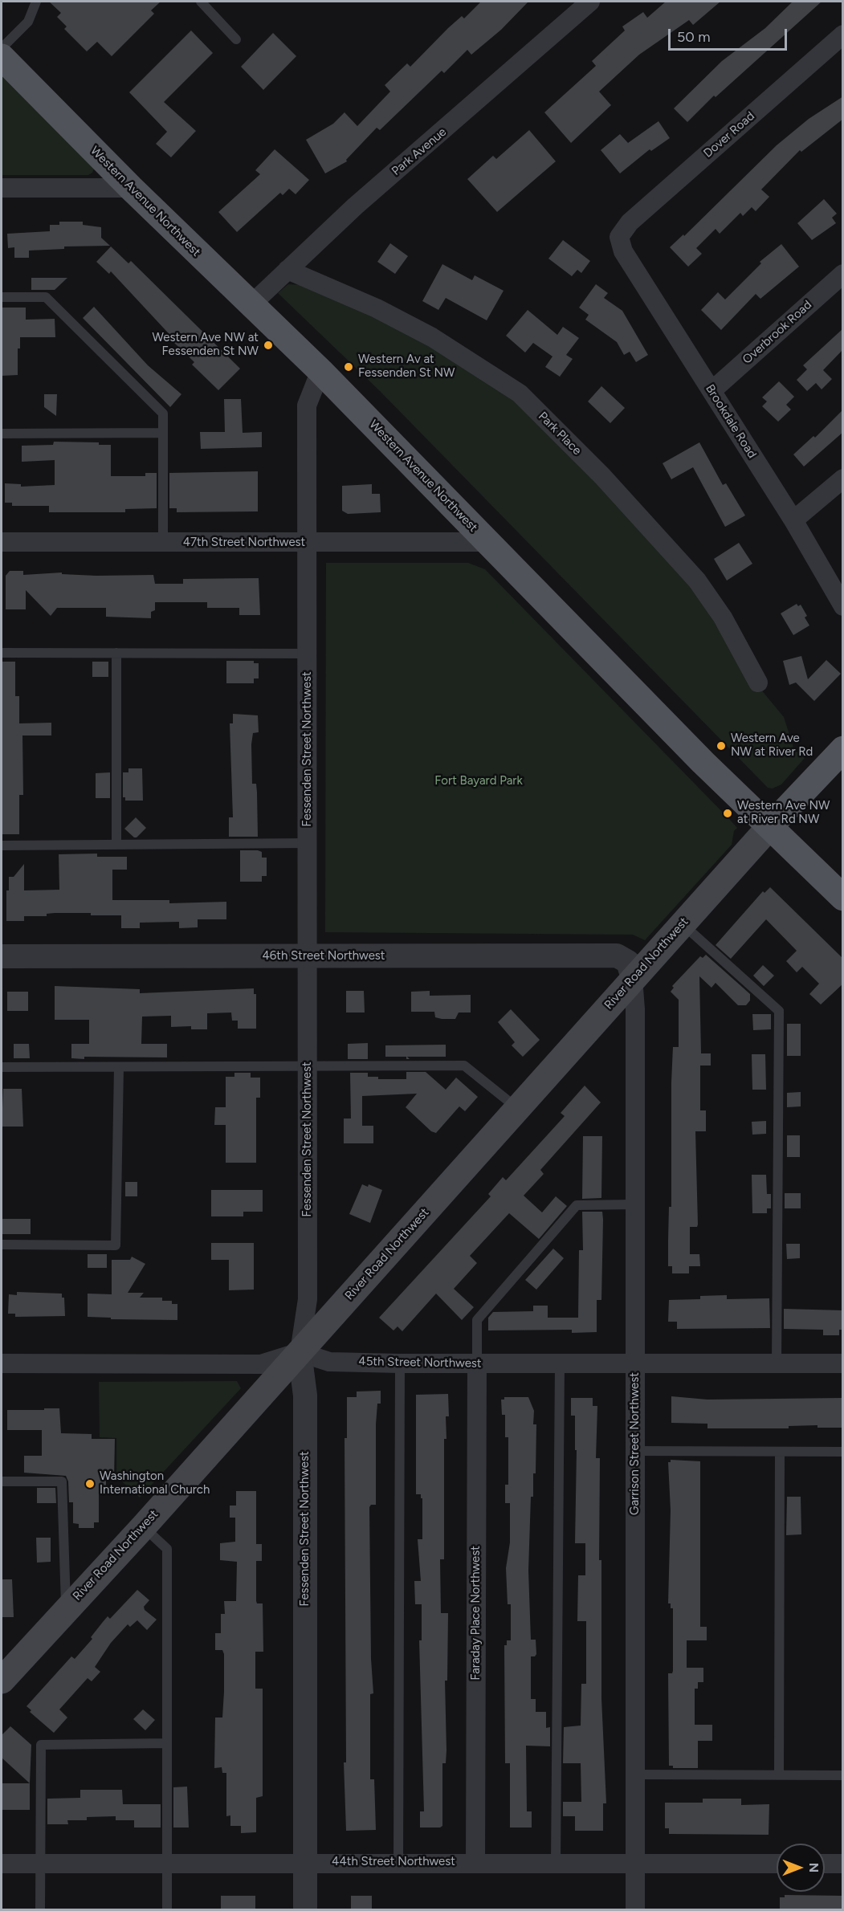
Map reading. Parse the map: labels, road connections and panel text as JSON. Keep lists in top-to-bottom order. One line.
{"streets":{"main road":["Western Avenue Northwest","River Road Northwest"],"street":["Dover Road","Park Avenue","Overbrook Road","Brookdale Road","Park Place","47th Street Northwest","Fessenden Street Northwest","46th Street Northwest","45th Street Northwest","Garrison Street Northwest","Faraday Place Northwest","44th Street Northwest"]},"crossings":[["Dover Road","Brookdale Road"],["Park Avenue","Western Avenue Northwest"],["Park Avenue","Park Place"],["Western Avenue Northwest","47th Street Northwest"],["Western Avenue Northwest","Fessenden Street Northwest"],["Western Avenue Northwest","River Road Northwest"],["Overbrook Road","Brookdale Road"],["47th Street Northwest","Fessenden Street Northwest"],["Fessenden Street Northwest","46th Street Northwest"],["Fessenden Street Northwest","River Road Northwest"],["Fessenden Street Northwest","45th Street Northwest"],["Fessenden Street Northwest","44th Street Northwest"],["46th Street Northwest","River Road Northwest"],["46th Street Northwest","Garrison Street Northwest"],["River Road Northwest","45th Street Northwest"],["River Road Northwest","Garrison Street Northwest"],["45th Street Northwest","Garrison Street Northwest"],["45th Street Northwest","Faraday Place Northwest"],["Garrison Street Northwest","44th Street Northwest"],["Faraday Place Northwest","44th Street Northwest"]],"parks":["Fort Bayard Park"],"places":["Western Ave NW at Fessenden St NW","Western Av at Fessenden St NW","Western Ave NW at River Rd","Western Ave NW at River Rd NW","Washington International Church"],"scale_bar":"50 m","north":"right"}
